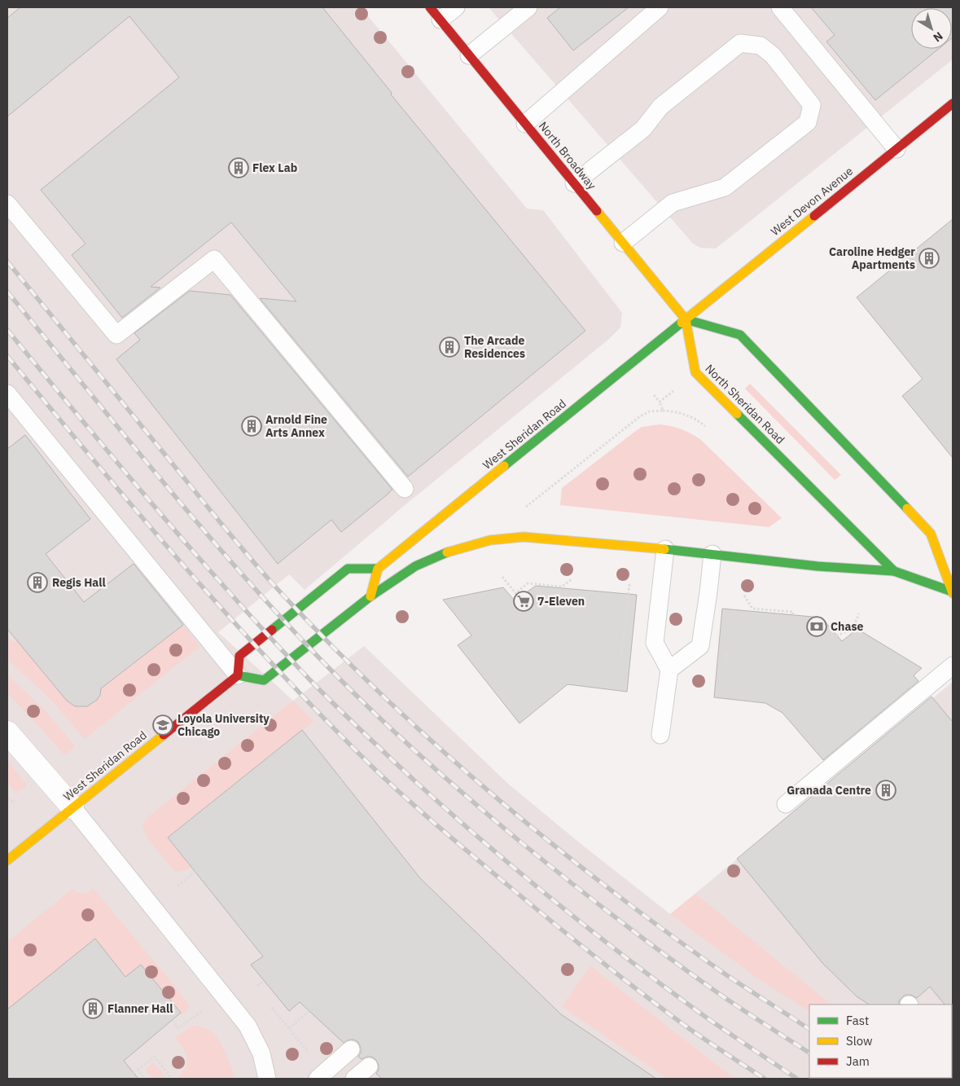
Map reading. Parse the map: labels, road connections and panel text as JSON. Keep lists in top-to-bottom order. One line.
{"streets":{"main road":["North Broadway","West Devon Avenue","North Sheridan Road","West Sheridan Road"]},"crossings":[["North Broadway","West Devon Avenue"],["North Broadway","North Sheridan Road"],["North Broadway","West Sheridan Road"],["West Devon Avenue","North Sheridan Road"],["West Devon Avenue","West Sheridan Road"],["North Sheridan Road","West Sheridan Road"]],"places":{"building":["Flex Lab","Caroline Hedger Apartments","The Arcade Residences","Arnold Fine Arts Annex","Regis Hall","Granada Centre","Flanner Hall"],"supermarket":["7-Eleven"],"bank":["Chase"],"school or university":["Loyola University Chicago"]},"legend":["Fast","Slow","Jam"],"north":"bottom right"}
